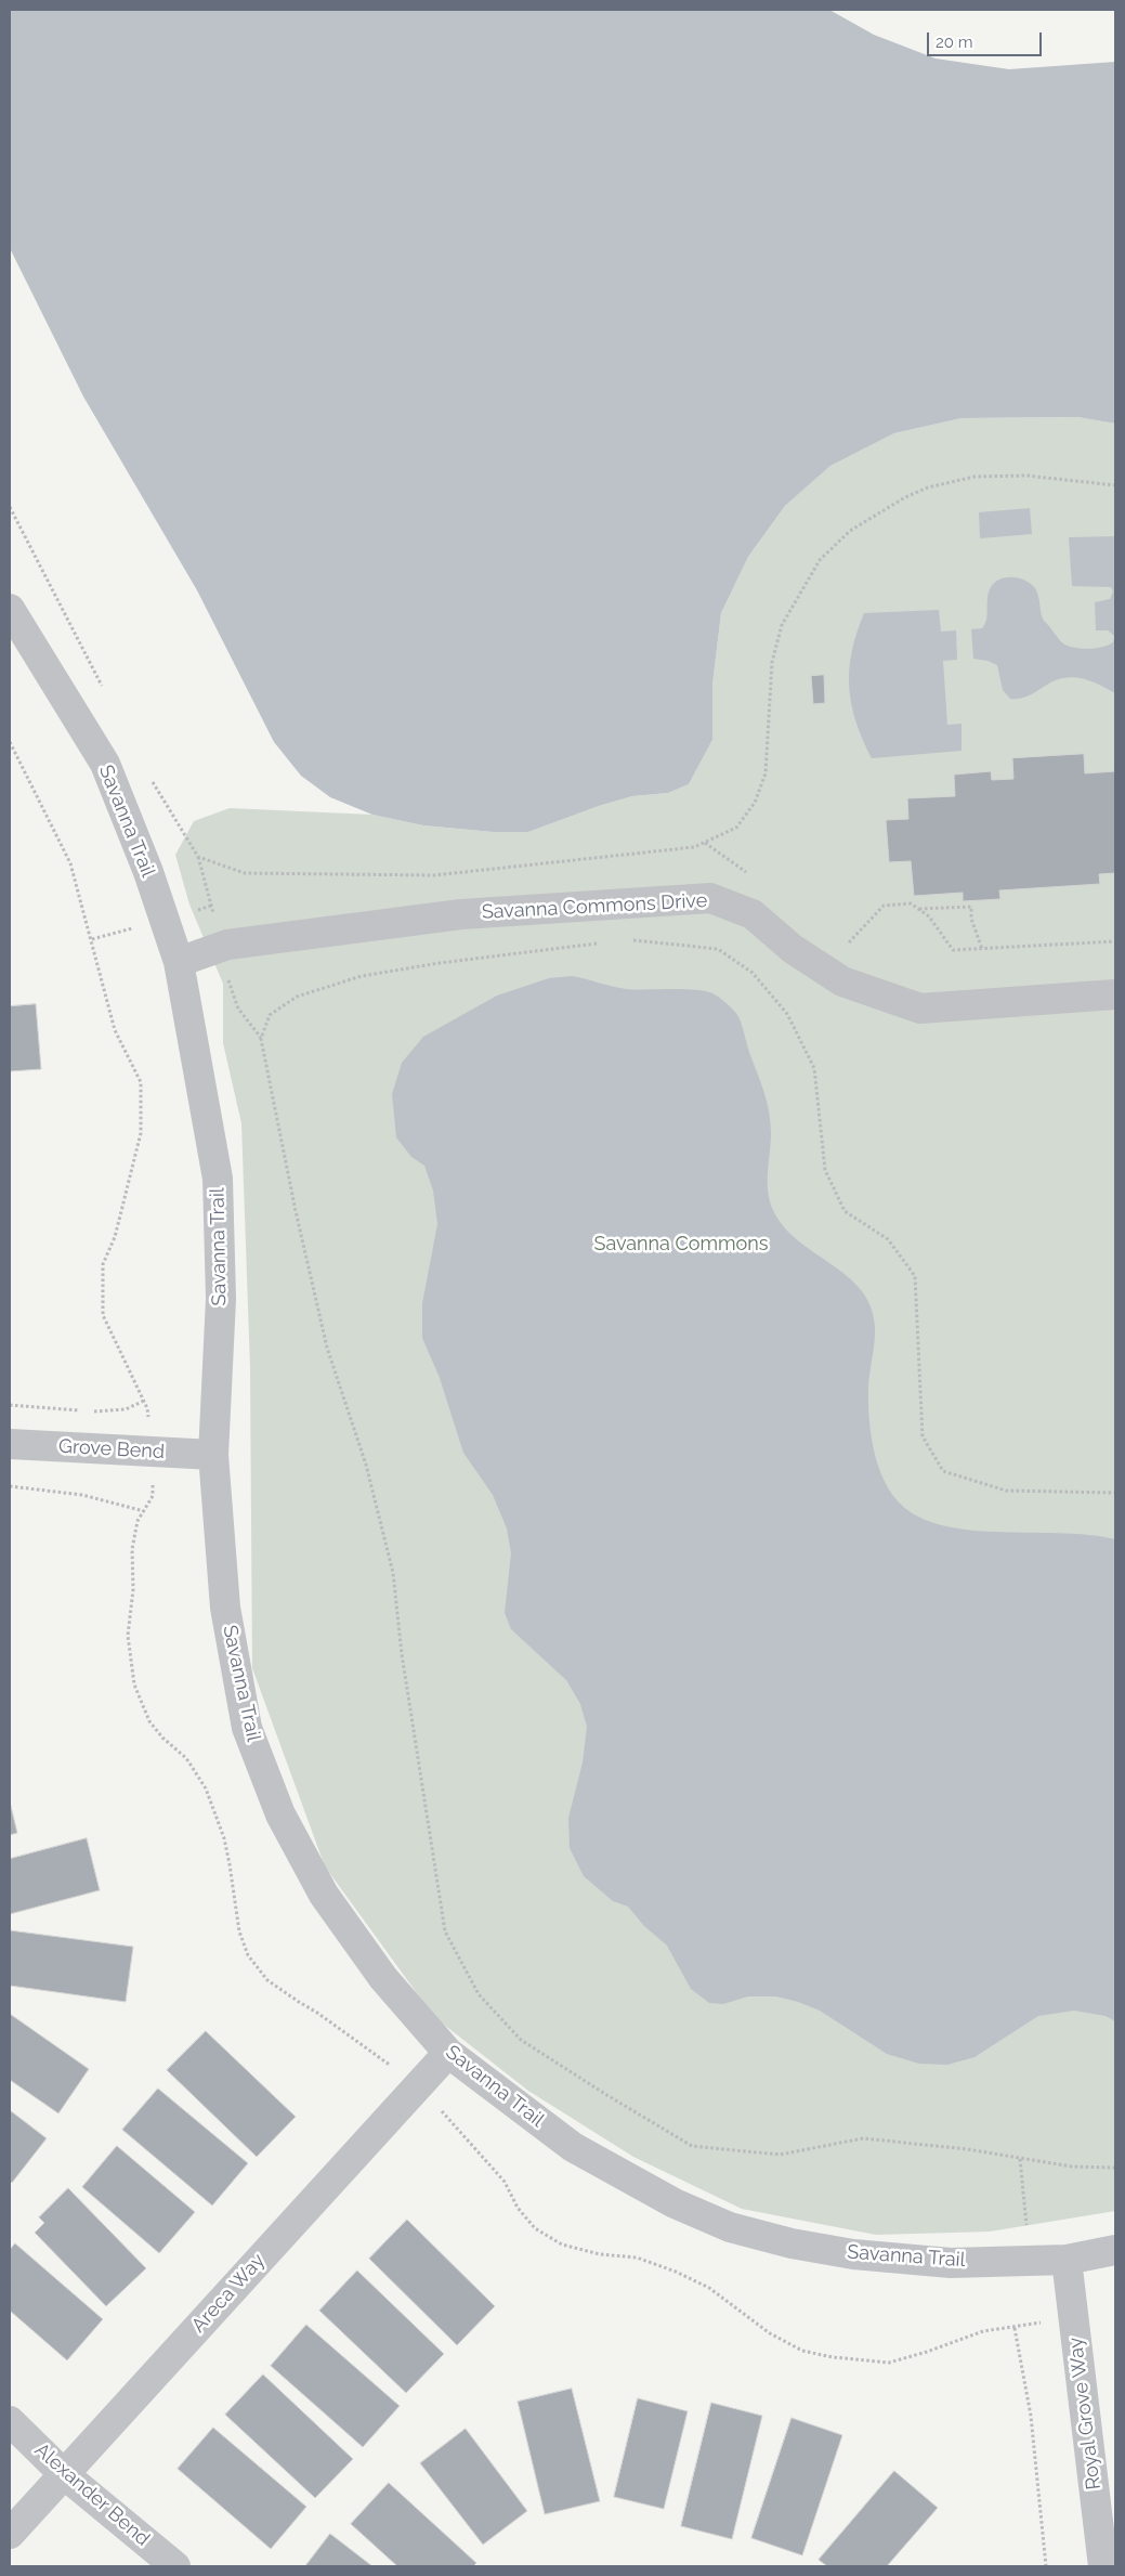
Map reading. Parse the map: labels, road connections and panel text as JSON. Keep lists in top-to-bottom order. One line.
{"streets":{"street":["Savanna Trail","Savanna Commons Drive","Grove Bend","Areca Way","Royal Grove Way","Alexander Bend"]},"crossings":[["Savanna Trail","Savanna Commons Drive"],["Savanna Trail","Grove Bend"],["Savanna Trail","Areca Way"],["Savanna Trail","Royal Grove Way"],["Areca Way","Alexander Bend"]],"parks":["Savanna Commons"],"scale_bar":"20 m"}
